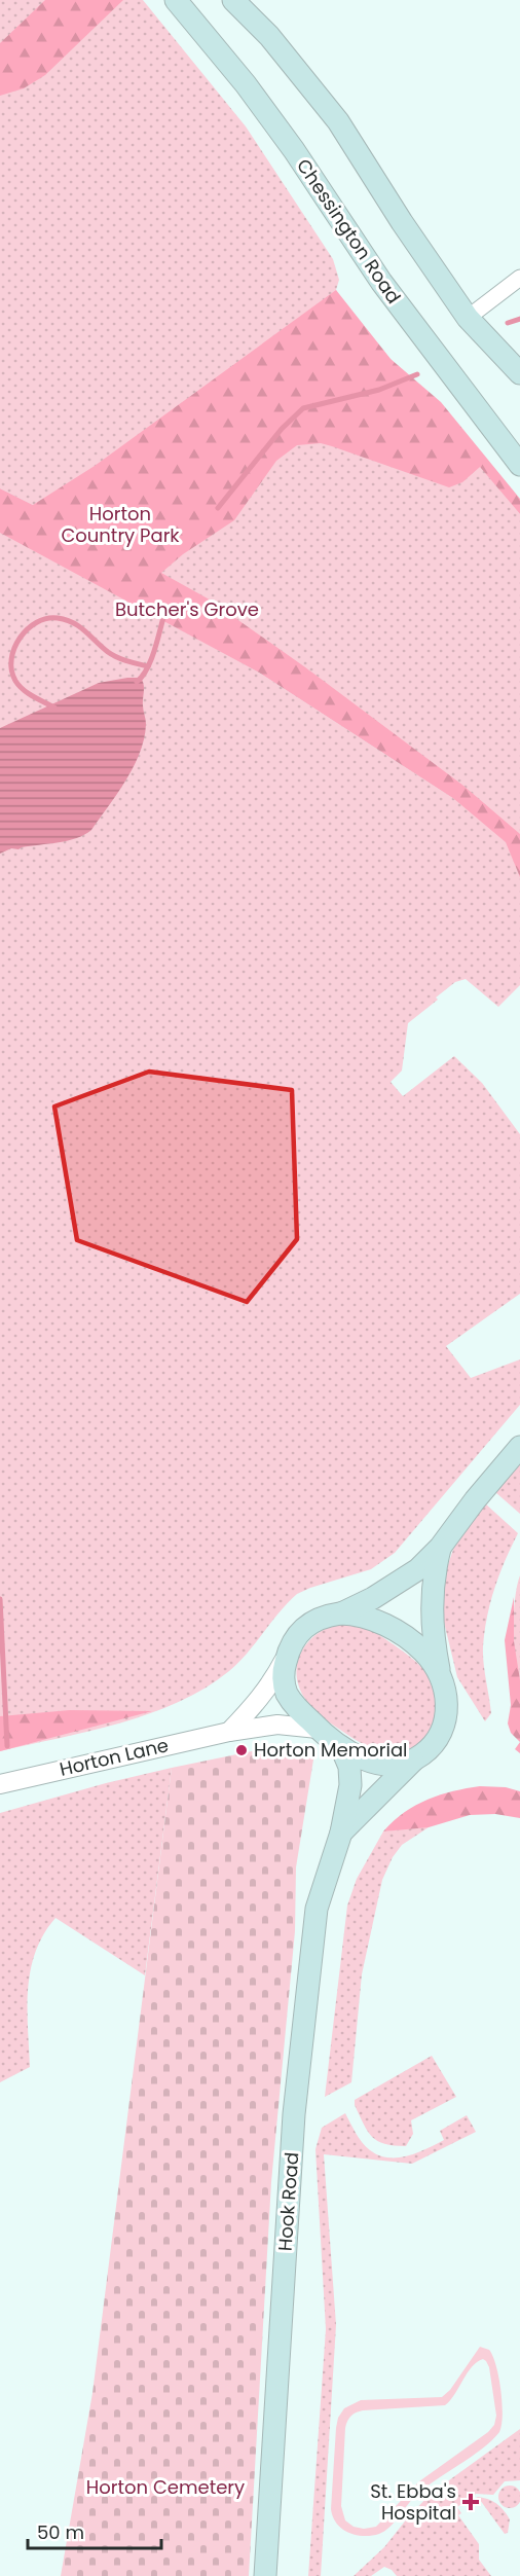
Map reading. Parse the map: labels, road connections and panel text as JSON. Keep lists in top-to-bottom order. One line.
{"streets":{"main road":["Chessington Road","Hook Road"],"street":["Horton Lane"]},"crossings":[["Horton Lane","Hook Road"]],"parks":["Horton Country Park","Butcher's Grove","Horton Cemetery"],"places":{"other":["Horton Memorial"],"health":["St. Ebba's Hospital"]},"scale_bar":"50 m"}
